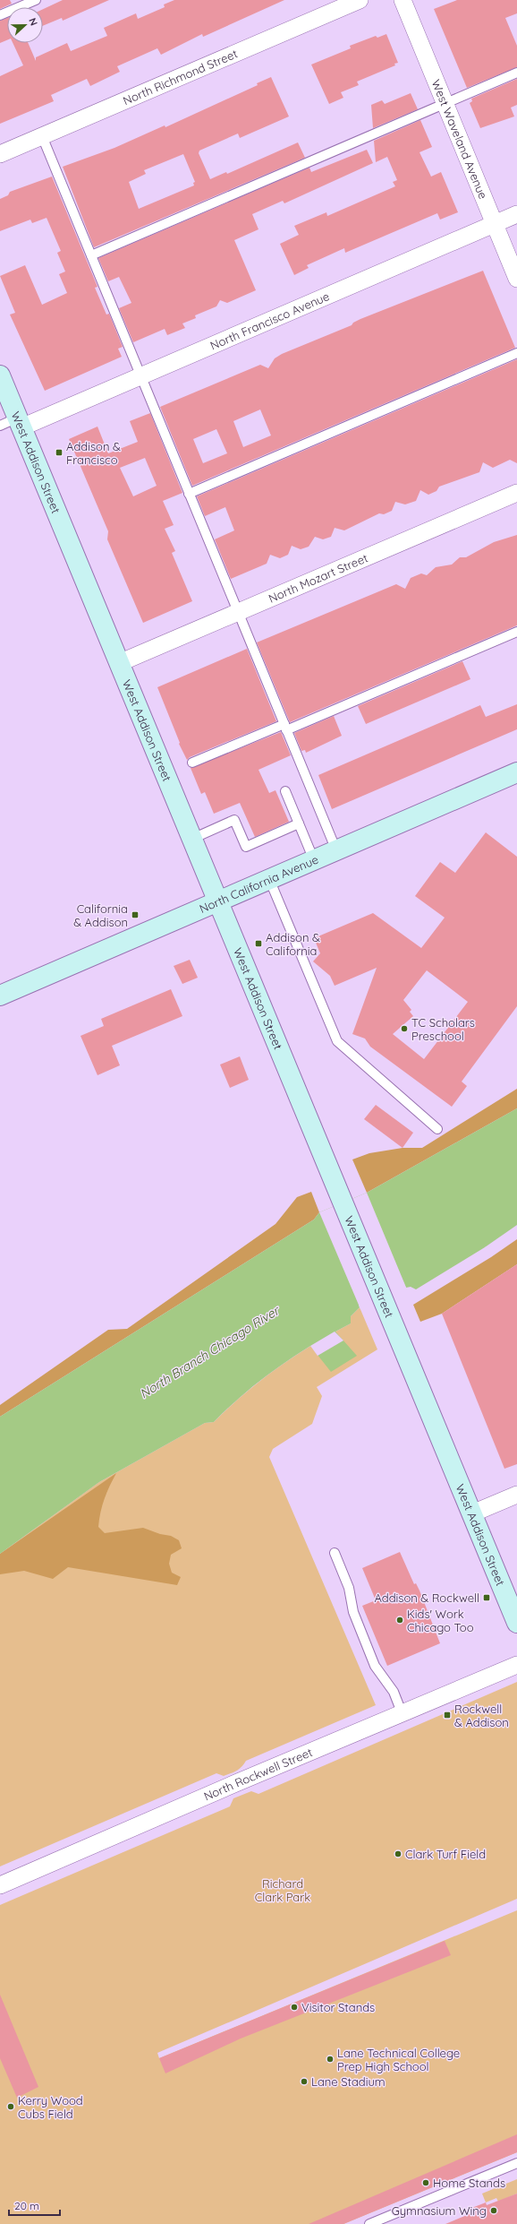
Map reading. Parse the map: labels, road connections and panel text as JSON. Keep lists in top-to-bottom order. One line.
{"streets":{"main road":["West Addison Street","North California Avenue"],"street":["North Richmond Street","West Waveland Avenue","North Francisco Avenue","North Mozart Street","North Rockwell Street"]},"crossings":[["West Waveland Avenue","North Francisco Avenue"],["North Francisco Avenue","West Addison Street"],["West Addison Street","North Mozart Street"],["West Addison Street","North California Avenue"]],"water":["North Branch Chicago River"],"parks":["Richard Clark Park"],"places":{"transit":["Addison & Francisco","California & Addison","Addison & California","Addison & Rockwell","Rockwell & Addison"],"other":["TC Scholars Preschool","Kids' Work Chicago Too","Clark Turf Field","Visitor Stands","Lane Technical College Prep High School","Lane Stadium","Kerry Wood Cubs Field","Home Stands","Gymnasium Wing"]},"scale_bar":"20 m","north":"right"}
